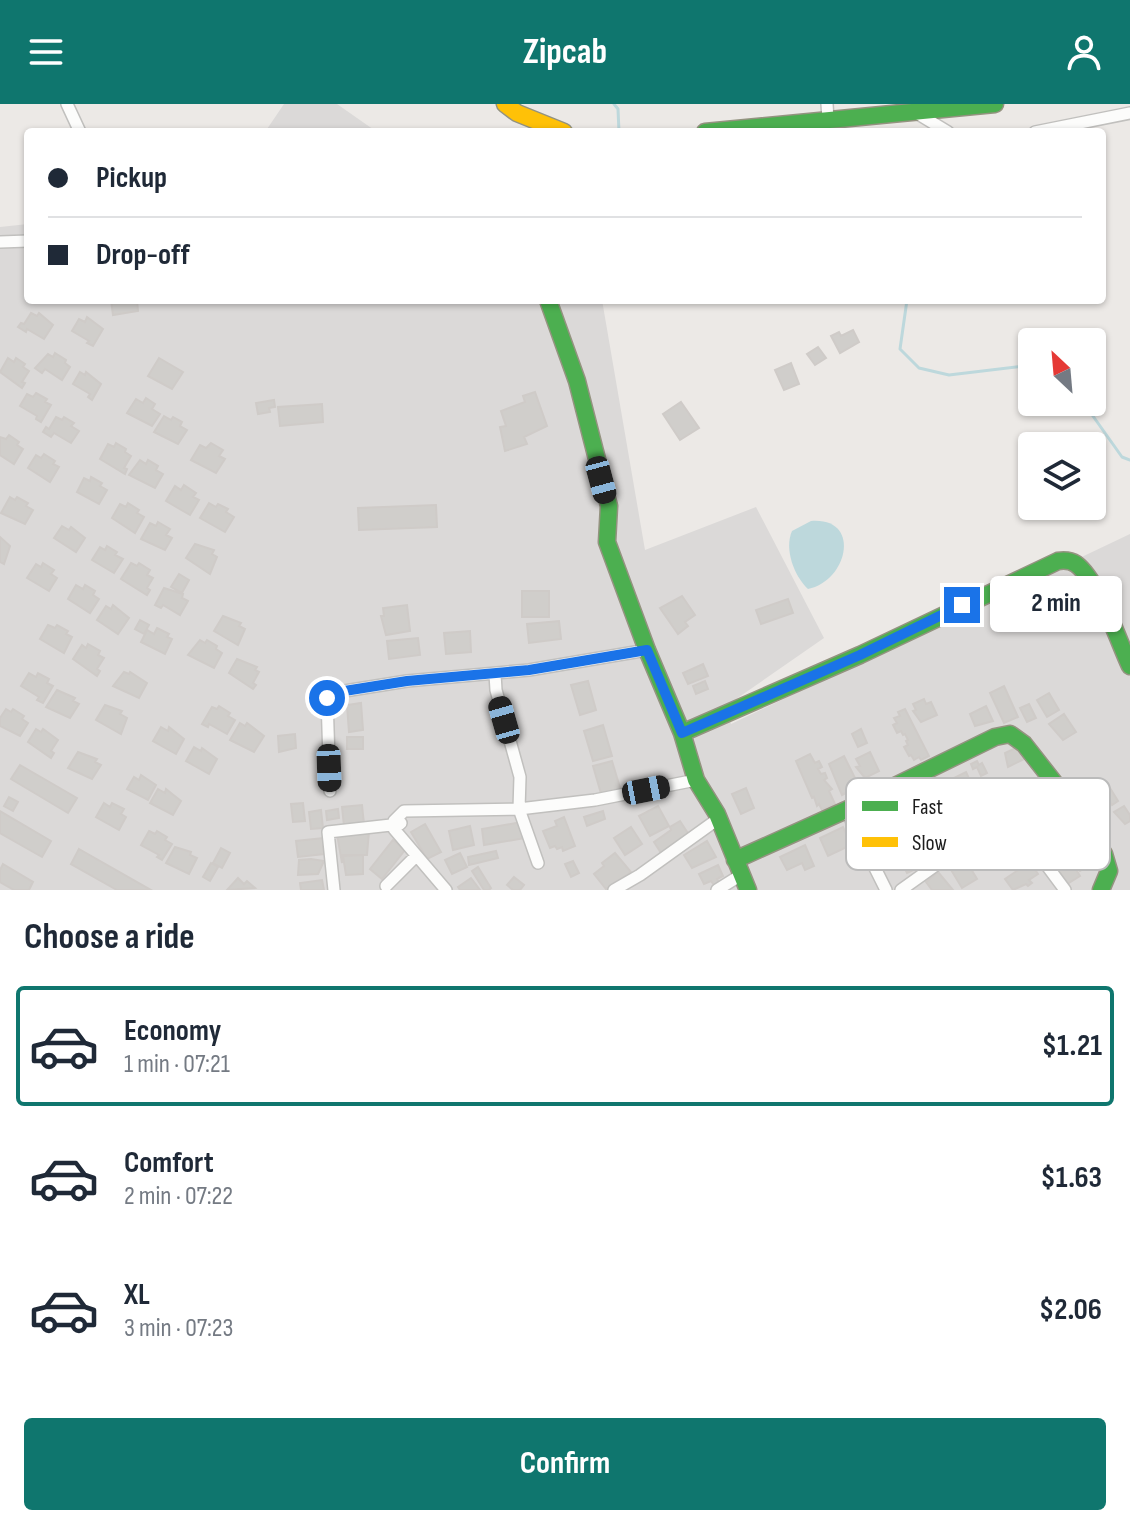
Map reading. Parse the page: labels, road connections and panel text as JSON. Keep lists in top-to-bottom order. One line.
{"legend":["Fast","Slow"],"north":"top left","page":{"header":"Zipcab","banner":["Pickup","Drop-off"],"bubble":"2 min","heading":"Choose a ride","list":[{"name":"Economy","note":"1 min · 07:21","value":"$1.21"},{"name":"Comfort","note":"2 min · 07:22","value":"$1.63"},{"name":"XL","note":"3 min · 07:23","value":"$2.06"}],"buttons":"Confirm"}}
